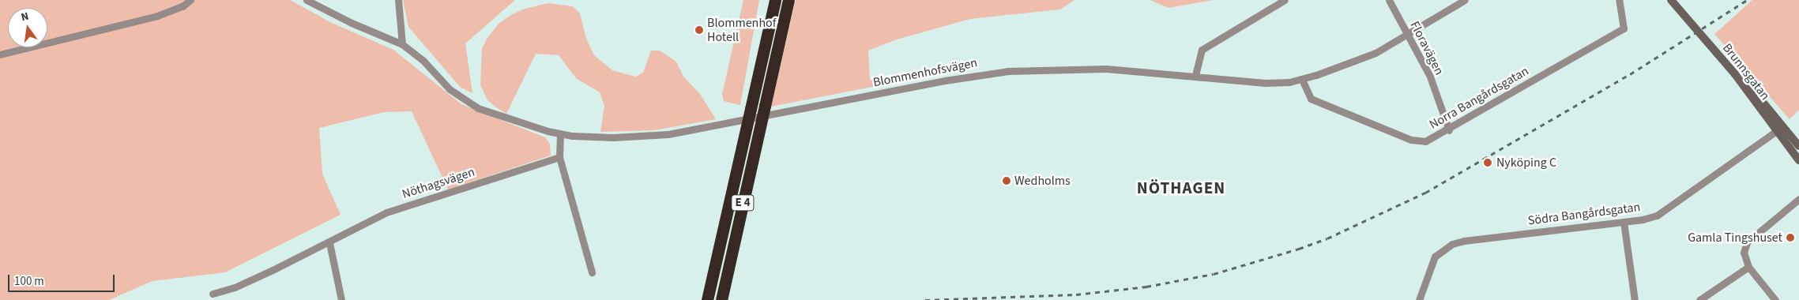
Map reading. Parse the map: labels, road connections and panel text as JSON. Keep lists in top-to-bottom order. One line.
{"streets":{"highway":["E 4"],"main road":["Brunnsgatan"],"street":["Floravägen","Blommenhofsvägen","Norra Bangårdsgatan","Nöthagsvägen","Södra Bangårdsgatan"]},"crossings":[["Floravägen","Blommenhofsvägen"],["Floravägen","Norra Bangårdsgatan"],["Brunnsgatan","Södra Bangårdsgatan"],["Blommenhofsvägen","Norra Bangårdsgatan"]],"districts":["NÖTHAGEN"],"places":["Blommenhof Hotell","Nyköping C","Wedholms","Gamla Tingshuset"],"scale_bar":"100 m","north":"top"}
